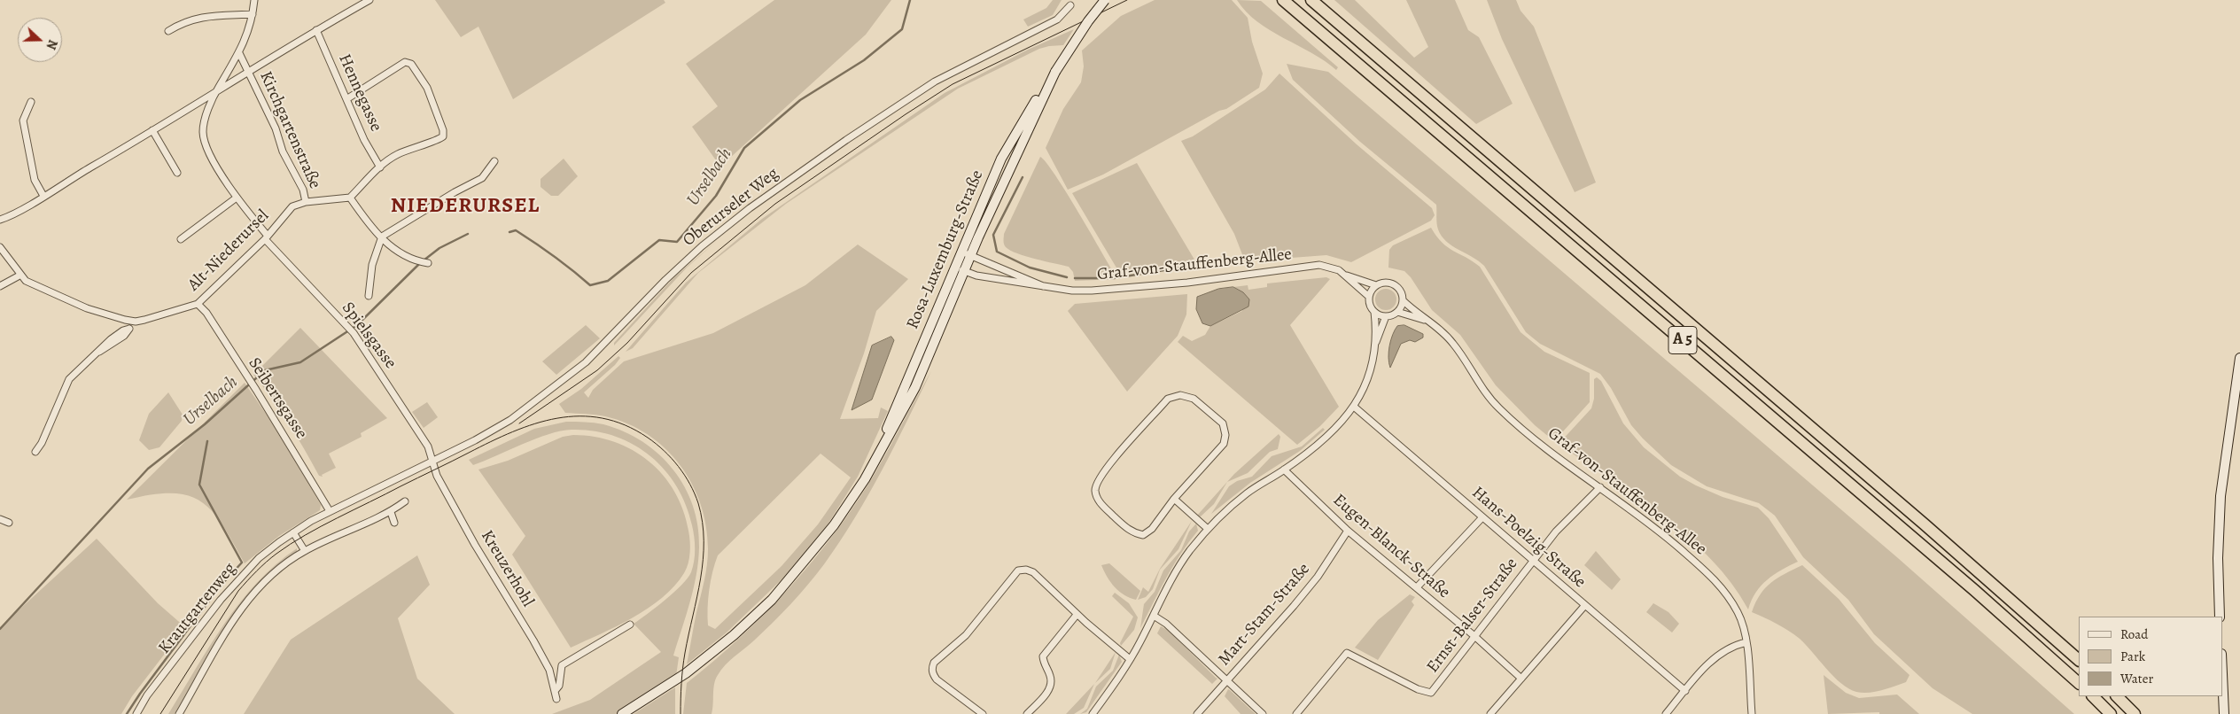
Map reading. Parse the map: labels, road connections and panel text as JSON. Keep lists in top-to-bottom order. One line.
{"streets":{"highway":["A 5"],"main road":["Rosa-Luxemburg-Straße"],"street":["Hennegasse","Kirchgartenstraße","Oberurseler Weg","Alt-Niederursel","Graf-von-Stauffenberg-Allee","Spielsgasse","Seibertsgasse","Hans-Poelzig-Straße","Eugen-Blanck-Straße","Kreuzerhohl","Krautgartenweg","Mart-Stam-Straße","Ernst-Balser-Straße"]},"crossings":[["Kirchgartenstraße","Alt-Niederursel"],["Kirchgartenstraße","Spielsgasse"],["Oberurseler Weg","Spielsgasse"],["Oberurseler Weg","Kreuzerhohl"],["Oberurseler Weg","Krautgartenweg"],["Rosa-Luxemburg-Straße","Graf-von-Stauffenberg-Allee"],["Alt-Niederursel","Spielsgasse"],["Alt-Niederursel","Seibertsgasse"],["Graf-von-Stauffenberg-Allee","Ernst-Balser-Straße"],["Spielsgasse","Kreuzerhohl"],["Spielsgasse","Krautgartenweg"],["Seibertsgasse","Krautgartenweg"],["Hans-Poelzig-Straße","Ernst-Balser-Straße"],["Eugen-Blanck-Straße","Mart-Stam-Straße"],["Eugen-Blanck-Straße","Ernst-Balser-Straße"],["Kreuzerhohl","Krautgartenweg"]],"districts":["NIEDERURSEL"],"water":["Urselbach"],"legend":["Road","Park","Water"],"north":"right"}
